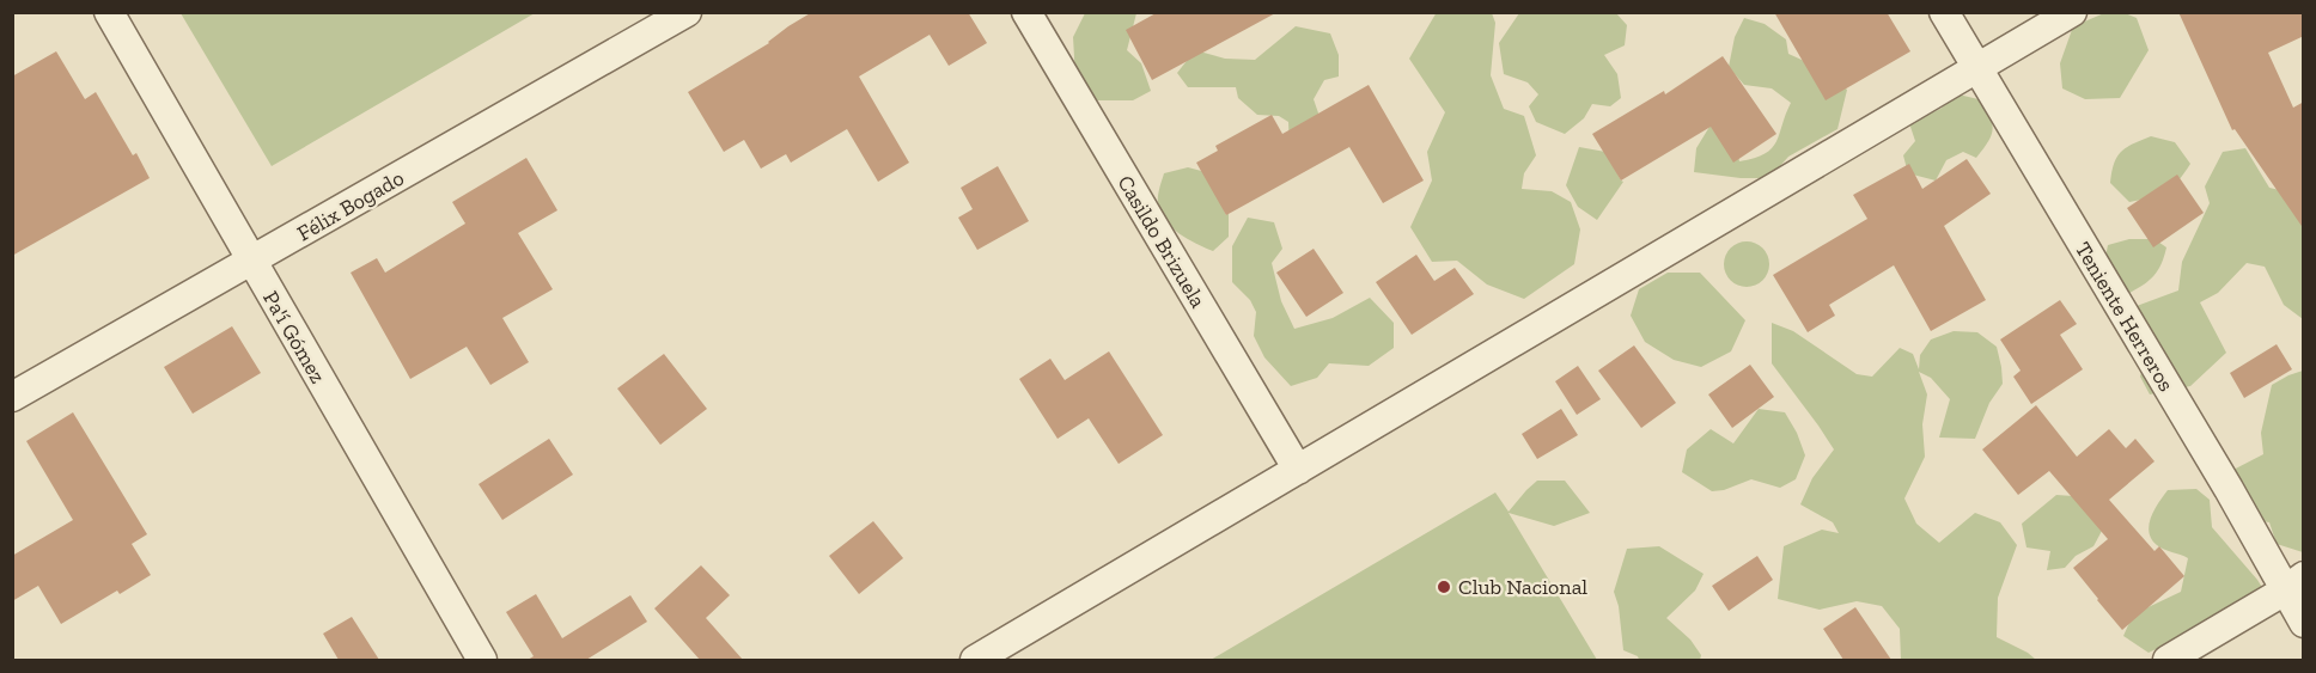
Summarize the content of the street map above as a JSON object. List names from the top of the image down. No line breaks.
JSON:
{"streets":{"street":["Félix Bogado","Casildo Brizuela","Teniente Herreros","Pa'í Gómez"]},"crossings":[["Félix Bogado","Pa'í Gómez"]],"places":["Club Nacional"]}
